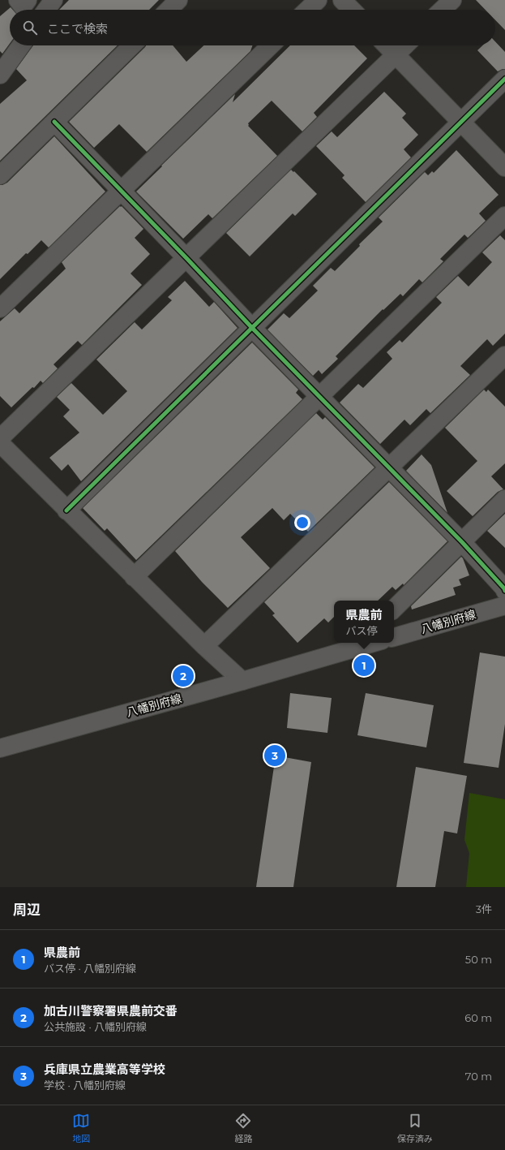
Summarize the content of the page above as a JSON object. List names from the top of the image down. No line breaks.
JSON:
{"streets":{"street":["八幡別府線"]},"page":{"search":"ここで検索","popup":["県農前","バス停"],"pins":["1","2","3"],"heading":["周辺","3件"],"list":[{"mark":"1","name":"県農前","note":"バス停 · 八幡別府線","value":"50 m"},{"mark":"2","name":"加古川警察署県農前交番","note":"公共施設 · 八幡別府線","value":"60 m"},{"mark":"3","name":"兵庫県立農業高等学校","note":"学校 · 八幡別府線","value":"70 m"}],"nav":["地図","経路","保存済み"]}}
